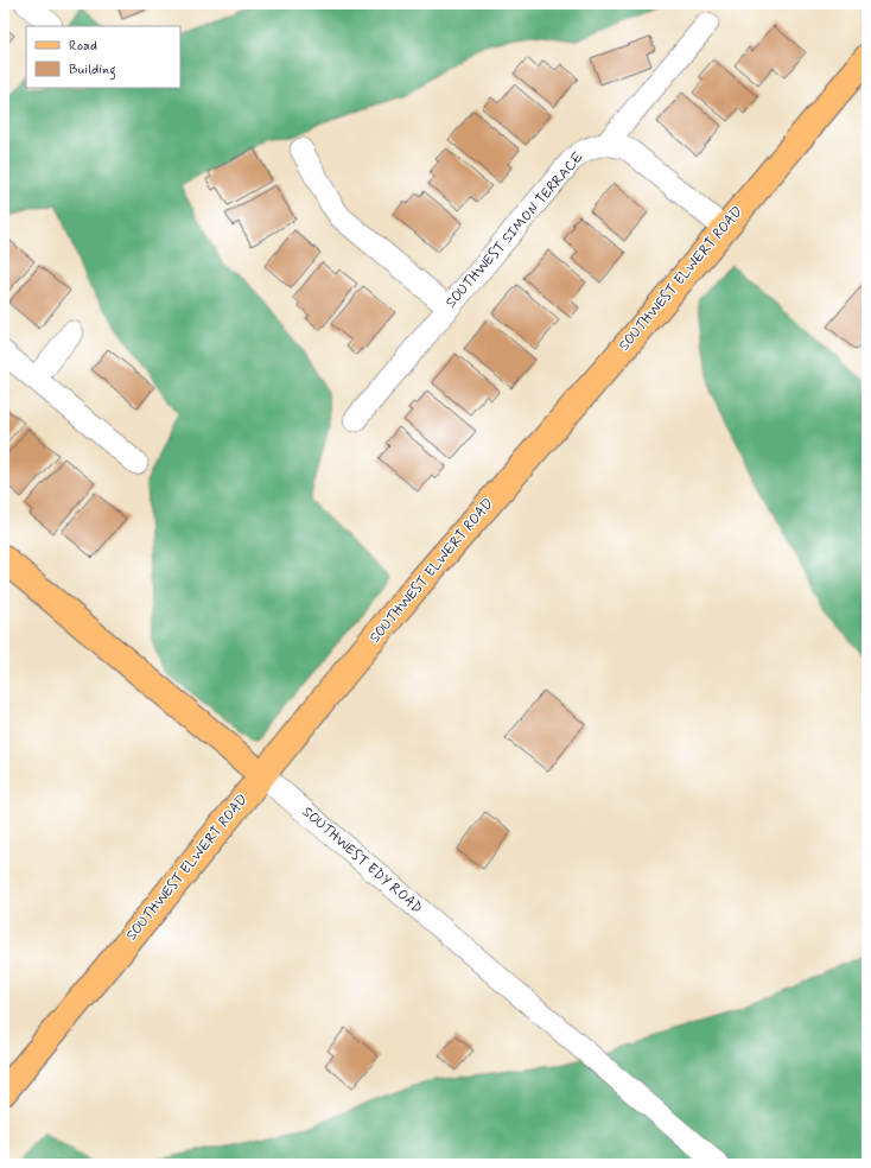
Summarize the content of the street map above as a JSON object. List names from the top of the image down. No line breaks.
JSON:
{"streets":{"main road":["SOUTHWEST ELWERT ROAD","SOUTHWEST EDY ROAD"],"street":["SOUTHWEST SIMON TERRACE"]},"crossings":[["SOUTHWEST ELWERT ROAD","SOUTHWEST EDY ROAD"]],"legend":["Road","Building"]}
